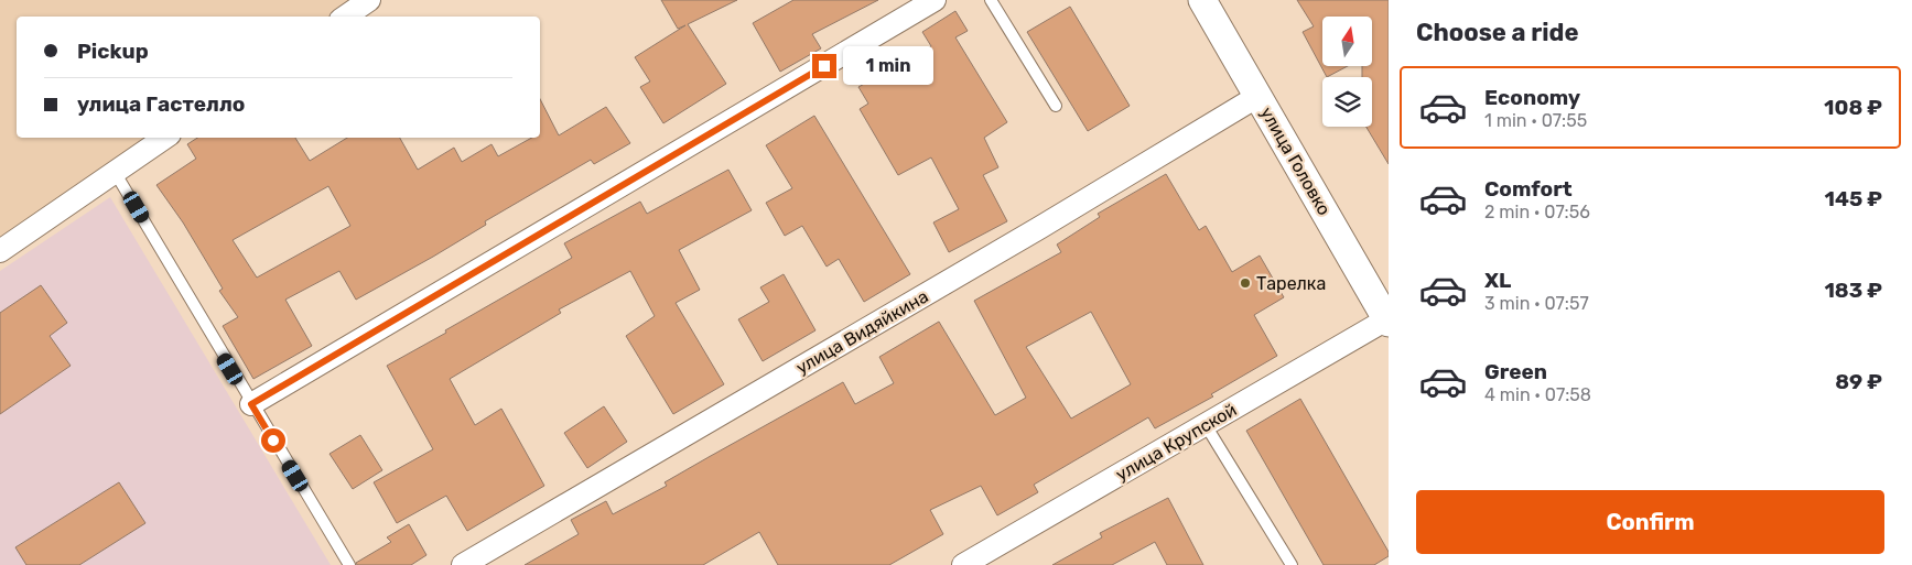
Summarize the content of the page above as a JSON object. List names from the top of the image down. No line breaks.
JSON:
{"streets":{"street":["улица Головко","улица Видяйкина","улица Крупской"]},"crossings":[["улица Головко","улица Видяйкина"],["улица Головко","улица Крупской"]],"places":["Тарелка"],"north":"top","page":{"heading":"Choose a ride","banner":["Pickup","улица Гастелло"],"bubble":"1 min","list":[{"name":"Economy","note":"1 min · 07:55","value":"108 ₽"},{"name":"Comfort","note":"2 min · 07:56","value":"145 ₽"},{"name":"XL","note":"3 min · 07:57","value":"183 ₽"},{"name":"Green","note":"4 min · 07:58","value":"89 ₽"}],"buttons":"Confirm"}}
